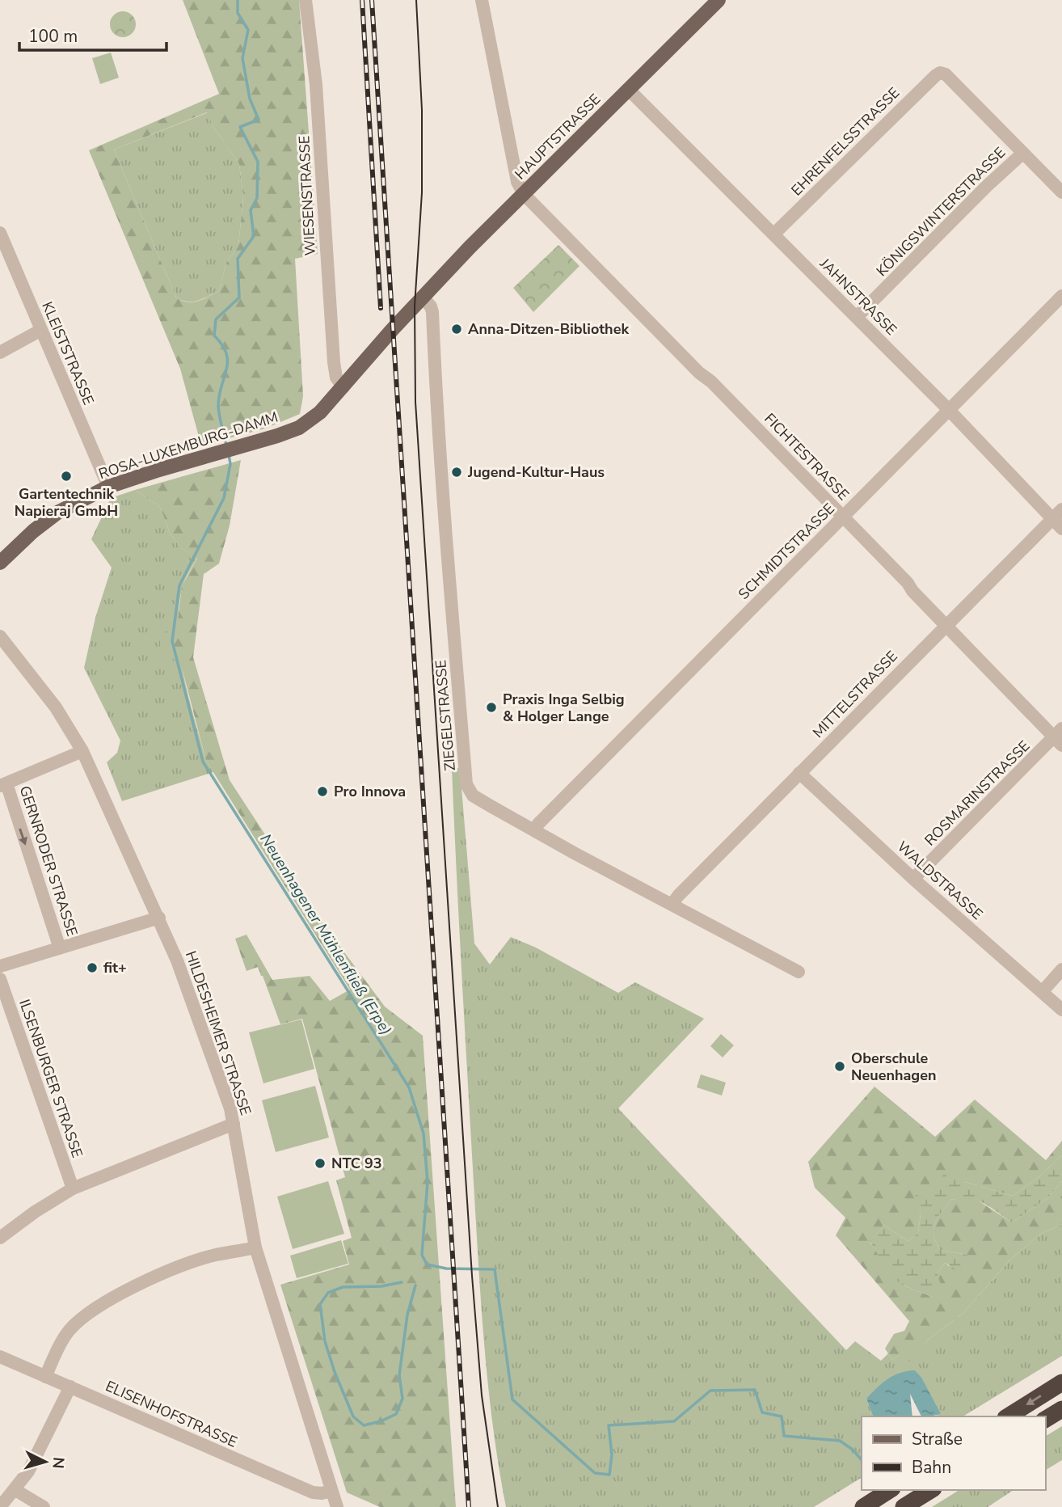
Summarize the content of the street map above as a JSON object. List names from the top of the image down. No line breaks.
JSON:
{"streets":{"main road":["HAUPTSTRASSE","ROSA-LUXEMBURG-DAMM"],"street":["EHRENFELSSTRASSE","WIESENSTRASSE","KÖNIGSWINTERSTRASSE","JAHNSTRASSE","KLEISTSTRASSE","FICHTESTRASSE","SCHMIDTSTRASSE","MITTELSTRASSE","ZIEGELSTRASSE","ROSMARINSTRASSE","GERNRODER STRASSE","WALDSTRASSE","HILDESHEIMER STRASSE","ILSENBURGER STRASSE","ELISENHOFSTRASSE"]},"crossings":[["HAUPTSTRASSE","JAHNSTRASSE"],["HAUPTSTRASSE","ROSA-LUXEMBURG-DAMM"],["HAUPTSTRASSE","FICHTESTRASSE"],["HAUPTSTRASSE","ZIEGELSTRASSE"],["EHRENFELSSTRASSE","KÖNIGSWINTERSTRASSE"],["EHRENFELSSTRASSE","JAHNSTRASSE"],["WIESENSTRASSE","ROSA-LUXEMBURG-DAMM"],["KÖNIGSWINTERSTRASSE","JAHNSTRASSE"],["JAHNSTRASSE","SCHMIDTSTRASSE"],["JAHNSTRASSE","MITTELSTRASSE"],["KLEISTSTRASSE","ROSA-LUXEMBURG-DAMM"],["ROSA-LUXEMBURG-DAMM","ZIEGELSTRASSE"],["FICHTESTRASSE","SCHMIDTSTRASSE"],["FICHTESTRASSE","MITTELSTRASSE"],["FICHTESTRASSE","ROSMARINSTRASSE"],["SCHMIDTSTRASSE","ZIEGELSTRASSE"],["MITTELSTRASSE","ZIEGELSTRASSE"],["MITTELSTRASSE","WALDSTRASSE"],["ROSMARINSTRASSE","WALDSTRASSE"],["GERNRODER STRASSE","HILDESHEIMER STRASSE"],["HILDESHEIMER STRASSE","ELISENHOFSTRASSE"]],"one_way":["GERNRODER STRASSE"],"water":["Neuenhagener Mühlenfließ (Erpe)"],"places":["Anna-Ditzen-Bibliothek","Jugend-Kultur-Haus","Gartentechnik Napieraj GmbH","Praxis Inga Selbig & Holger Lange","Pro Innova","fit+","Oberschule Neuenhagen","NTC 93"],"legend":["Straße","Bahn"],"scale_bar":"100 m","north":"right"}
